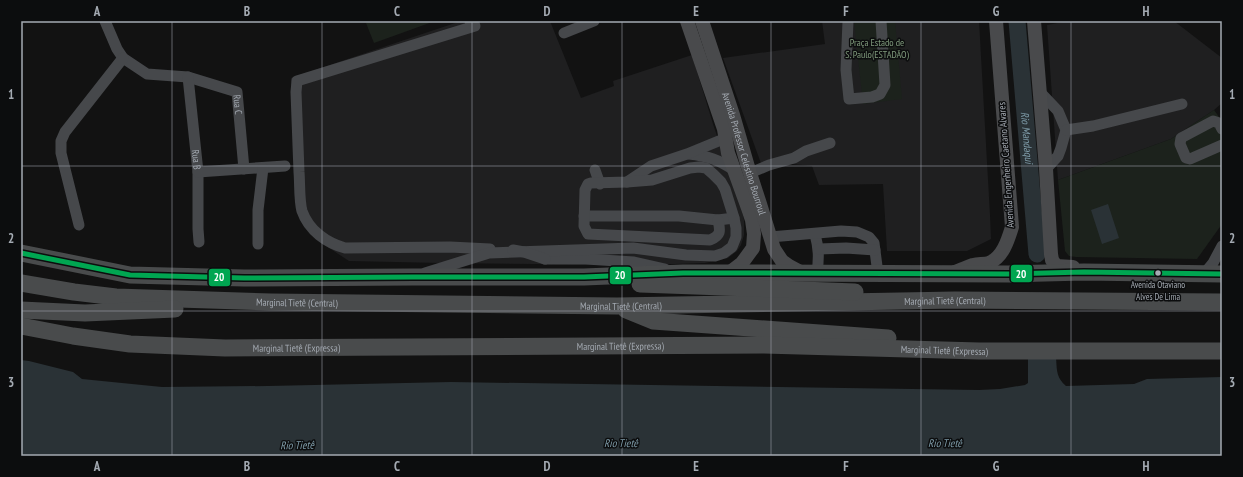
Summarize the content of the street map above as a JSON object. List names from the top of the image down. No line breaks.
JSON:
{"streets":{"highway":["Marginal Tietê (Central)","Marginal Tietê (Expressa)"],"main road":["Avenida Professor Celestino Bourroul","Avenida Engenheiro Caetano Alvares"],"street":["Rua C","Rua B"]},"crossings":[["Rua C","Rua B"]],"water":["Rio Mandaqui","Rio Tietê"],"parks":["Praça Estado de S. Paulo(ESTADÃO)"],"places":["Avenida Otaviano Alves De Lima"],"lines":["transit line 20"],"grid":{"columns":["A","B","C","D","E","F","G","H"],"rows":["1","2","3"]}}
